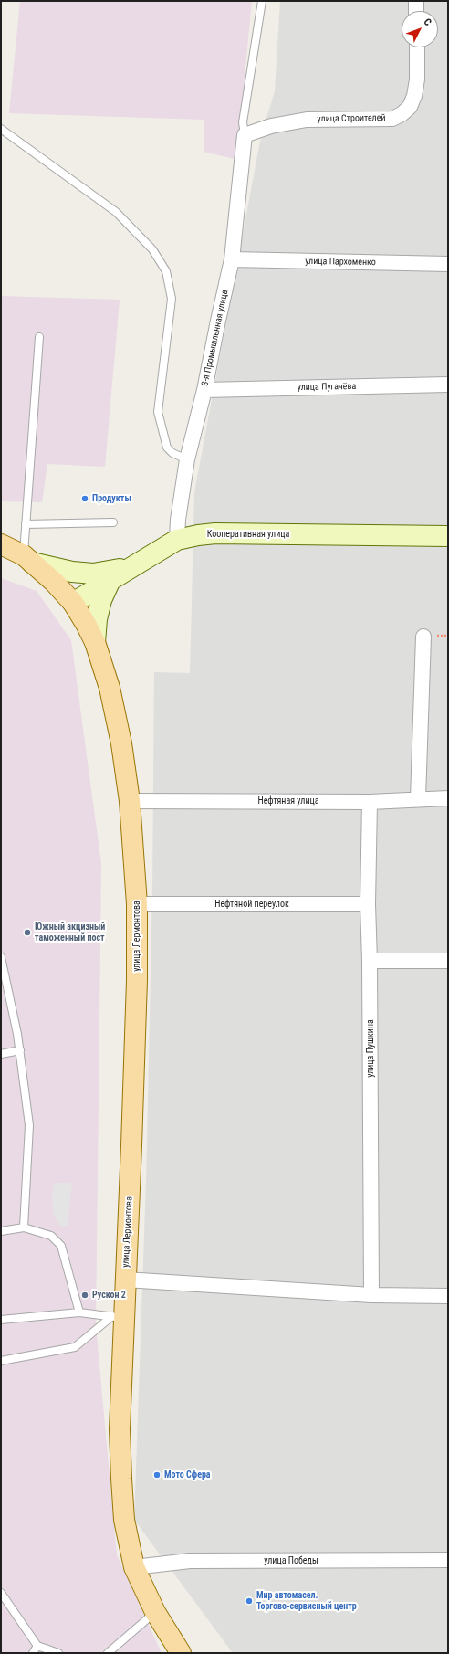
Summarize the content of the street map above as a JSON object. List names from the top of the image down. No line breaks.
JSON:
{"streets":{"main road":["улица Лермонтова"],"street":["улица Строителей","улица Пархоменко","3-я Промышленная улица","улица Пугачёва","Кооперативная улица","Нефтяная улица","Нефтяной переулок","улица Пушкина","улица Победы"]},"crossings":[["улица Строителей","3-я Промышленная улица"],["улица Пархоменко","3-я Промышленная улица"],["3-я Промышленная улица","улица Пугачёва"],["3-я Промышленная улица","Кооперативная улица"],["Кооперативная улица","улица Лермонтова"],["Нефтяная улица","улица Лермонтова"],["Нефтяная улица","улица Пушкина"],["Нефтяной переулок","улица Лермонтова"],["Нефтяной переулок","улица Пушкина"],["улица Лермонтова","улица Пушкина"],["улица Лермонтова","улица Победы"]],"places":["Продукты","Южный акцизный таможенный пост","Рускон 2","Мото Сфера","Мир автомасел. Торгово-сервисный центр"],"north":"top right"}
